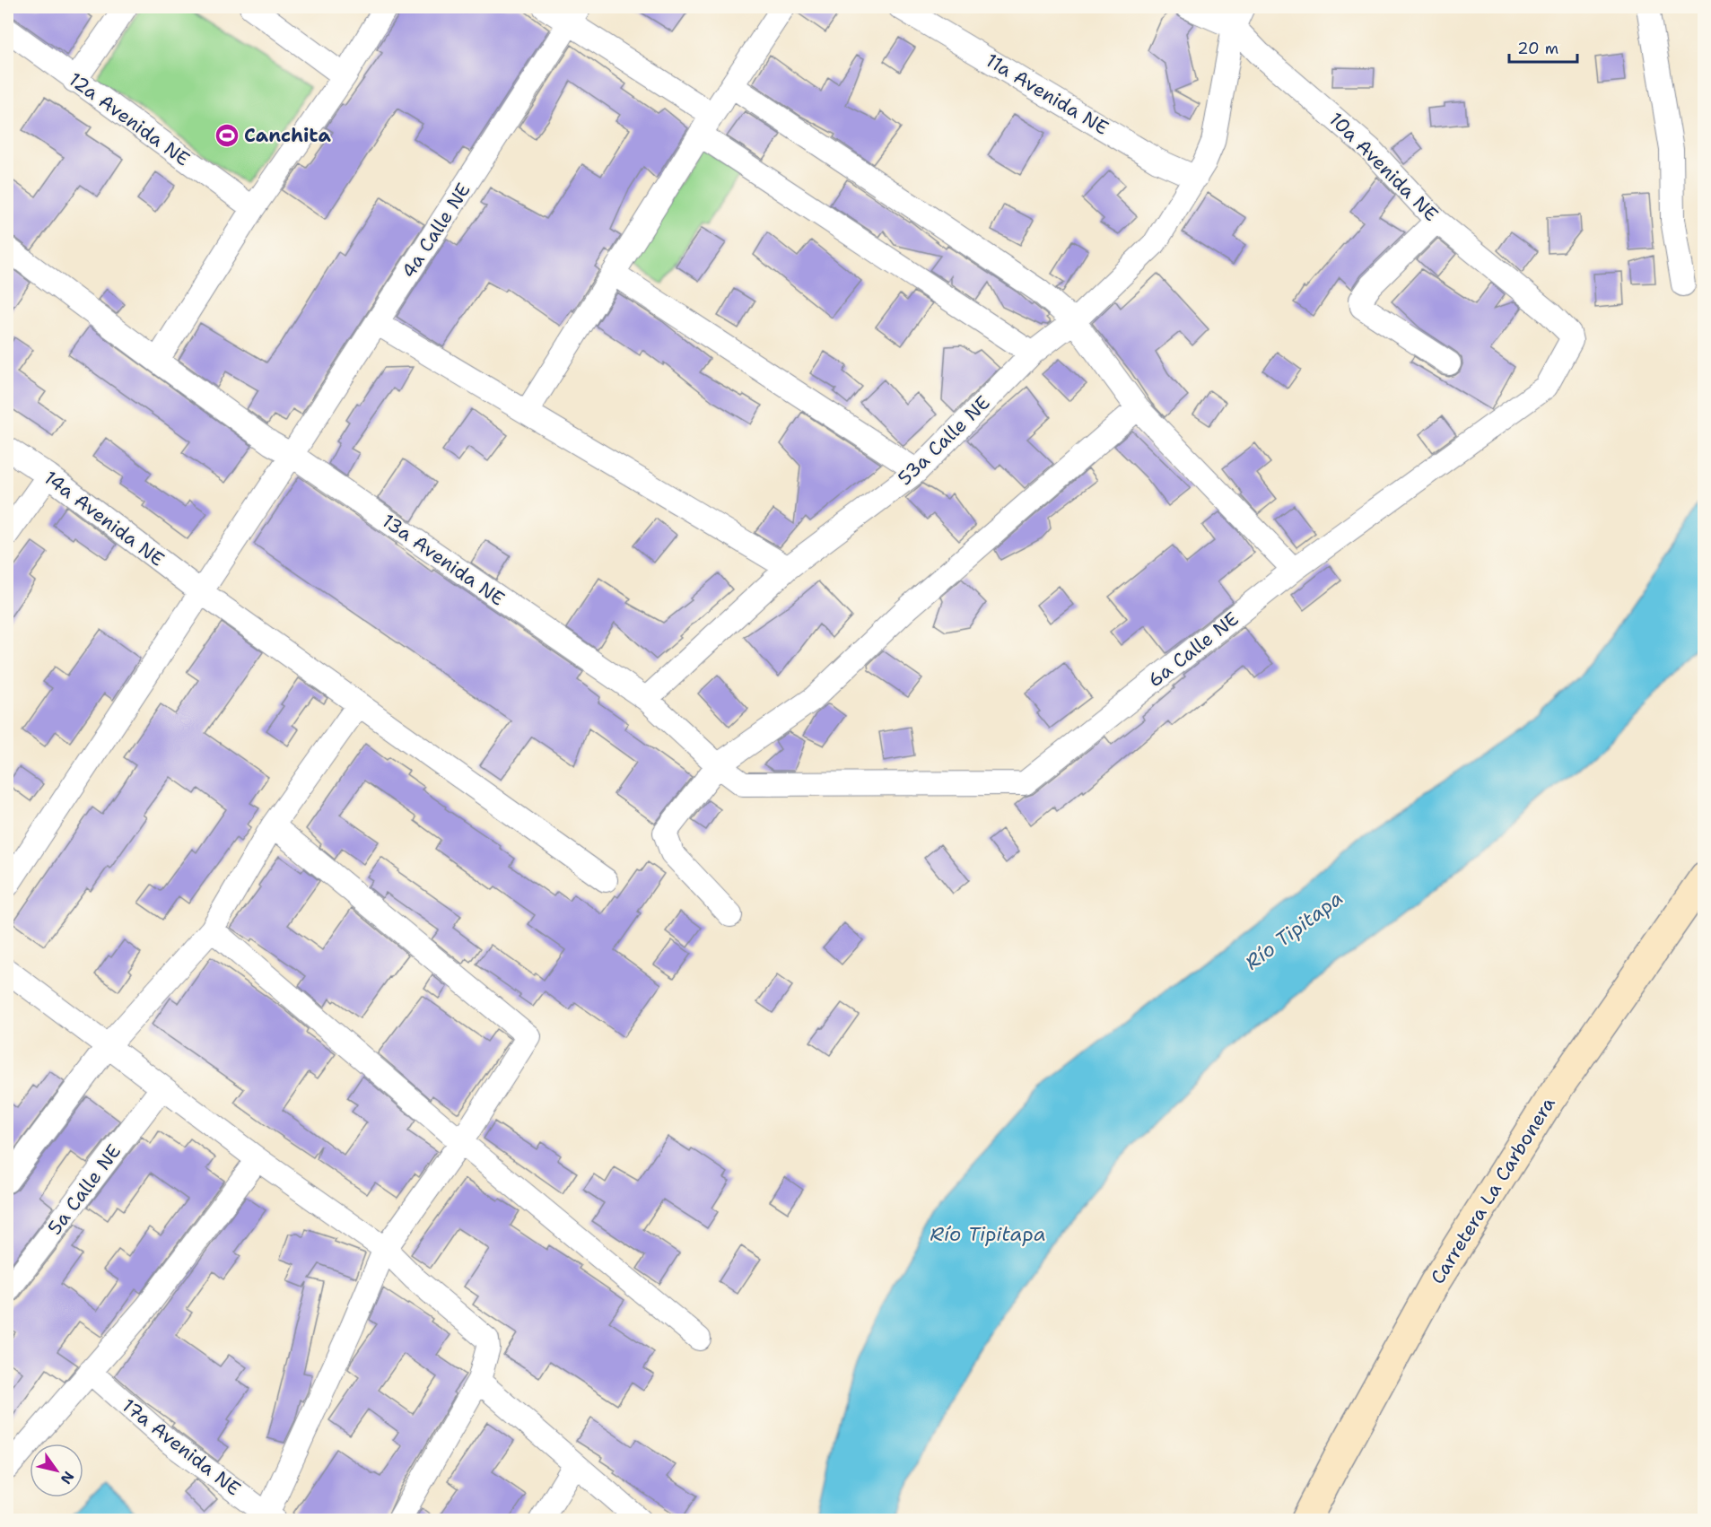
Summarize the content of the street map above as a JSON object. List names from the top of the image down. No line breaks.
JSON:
{"streets":{"street":["11a Avenida NE","12a Avenida NE","10a Avenida NE","4a Calle NE","53a Calle NE","14a Avenida NE","13a Avenida NE","6a Calle NE","5a Calle NE","Carretera La Carbonera","17a Avenida NE"]},"crossings":[["11a Avenida NE","53a Calle NE"],["10a Avenida NE","53a Calle NE"],["10a Avenida NE","6a Calle NE"],["4a Calle NE","14a Avenida NE"],["4a Calle NE","13a Avenida NE"],["53a Calle NE","13a Avenida NE"],["13a Avenida NE","6a Calle NE"]],"water":["Río Tipitapa"],"places":{"sports":["Canchita"]},"scale_bar":"20 m","north":"bottom right"}
